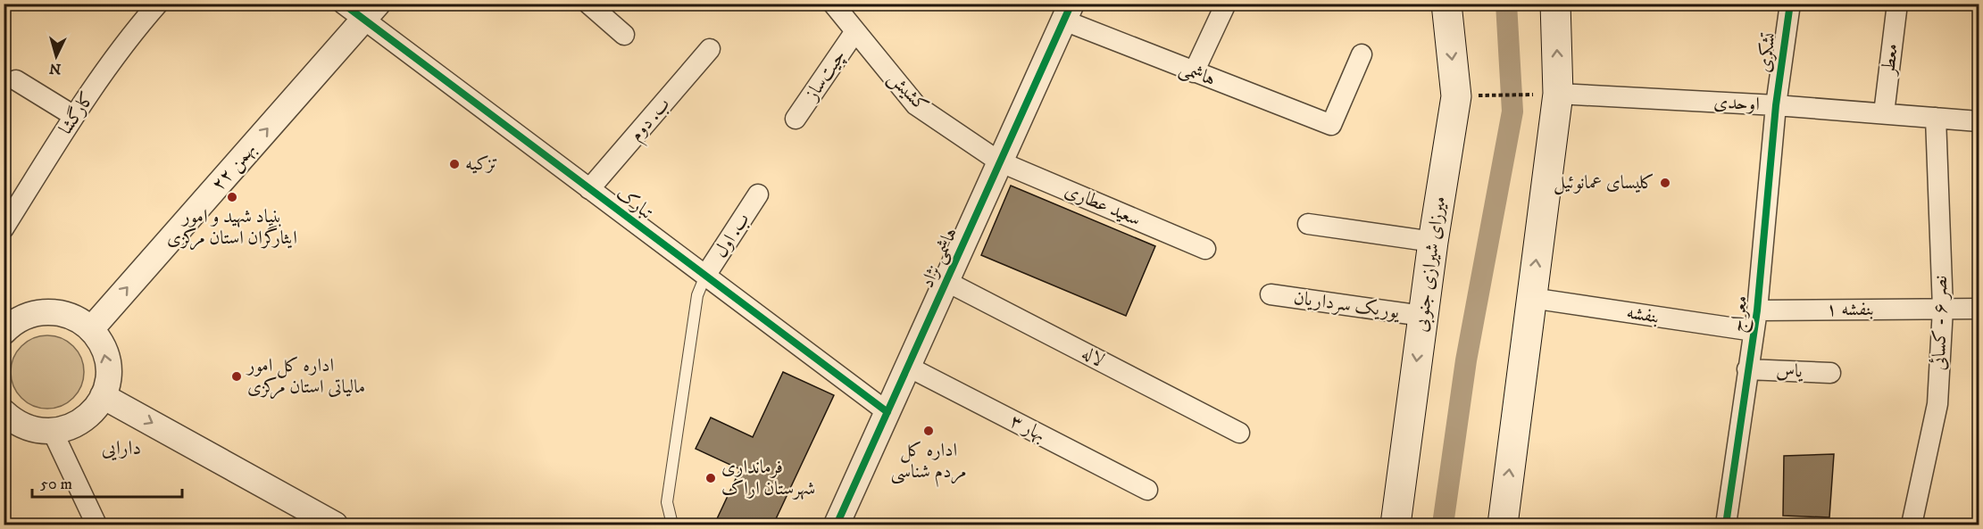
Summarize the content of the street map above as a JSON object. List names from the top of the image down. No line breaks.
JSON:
{"streets":{"main road":["میرزای شیرازی جنوبی"],"street":["تشکری","معطر","هاشمی","چیت‌ساز","کشیش","اوحدی","کارگشا","ب. دوم","۲۲ بهمن","تبارک","سعید عطاری","ب. اول","هاشمی نژاد","یوریک سرداریان","بنفشه ۱","معراج","بنفشه","نصر ۶ - کسائی","لاله","یاس","بهار ۳"]},"crossings":[["تشکری","اوحدی"],["تشکری","معراج"],["معطر","اوحدی"],["هاشمی","هاشمی نژاد"],["چیت‌ساز","کشیش"],["کشیش","سعید عطاری"],["کشیش","هاشمی نژاد"],["اوحدی","معراج"],["اوحدی","نصر ۶ - کسائی"],["ب. دوم","تبارک"],["۲۲ بهمن","تبارک"],["تبارک","ب. اول"],["تبارک","هاشمی نژاد"],["سعید عطاری","هاشمی نژاد"],["هاشمی نژاد","لاله"],["هاشمی نژاد","بهار ۳"],["میرزای شیرازی جنوبی","یوریک سرداریان"],["بنفشه ۱","معراج"],["بنفشه ۱","نصر ۶ - کسائی"],["معراج","بنفشه"],["معراج","یاس"]],"one_way":["۲۲ بهمن"],"districts":["دارایی"],"places":["تزکیه","کلیسای عمانوئیل","بنیاد شهید و امور ایثارگران استان مرکزی","اداره کل امور مالیاتی استان مرکزی","اداره کل مردم شناسی","فرمانداری شهرستان اراک"],"scale_bar":"50 m","north":"bottom"}
